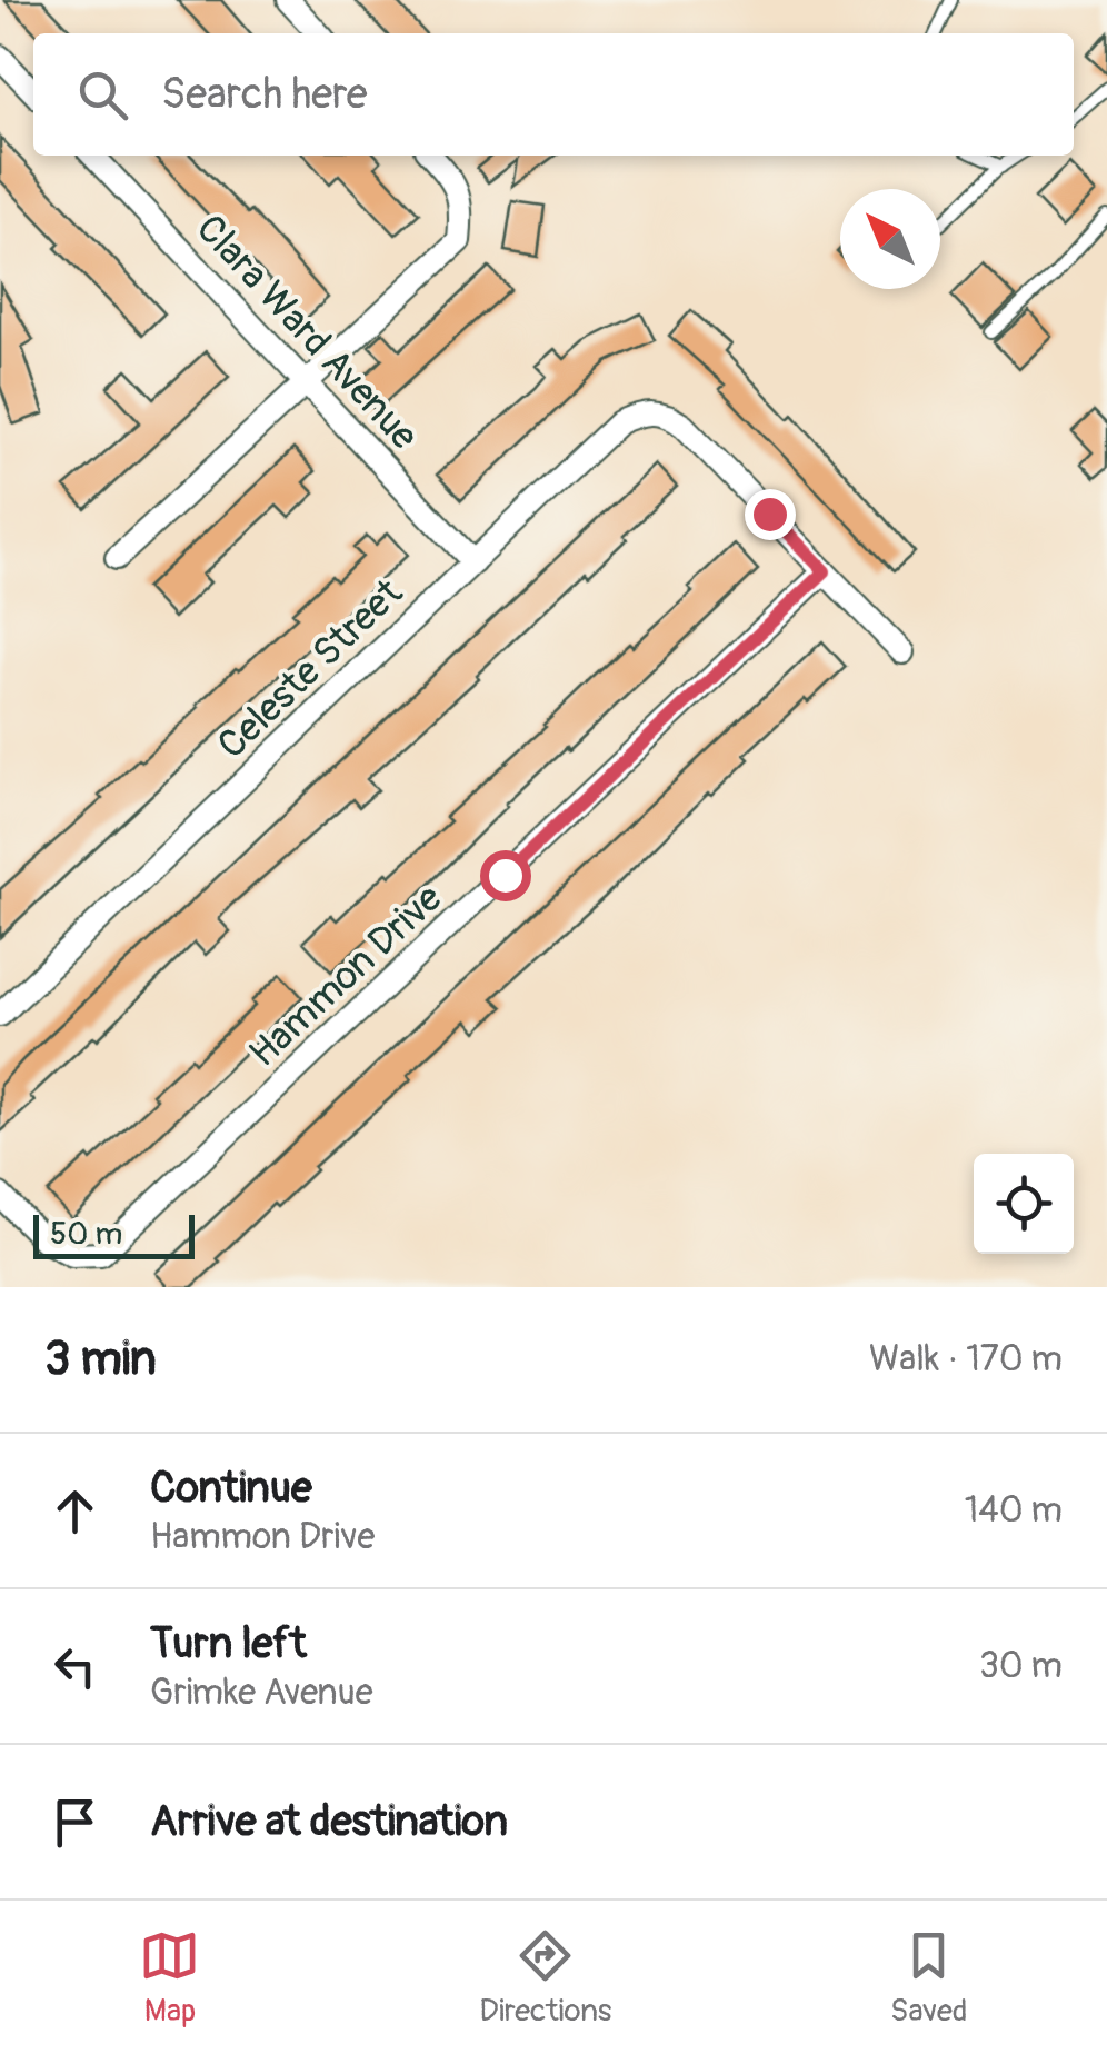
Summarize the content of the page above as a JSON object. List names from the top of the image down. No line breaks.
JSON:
{"streets":{"street":["Clara Ward Avenue","Celeste Street","Hammon Drive"]},"crossings":[["Clara Ward Avenue","Celeste Street"],["Celeste Street","Hammon Drive"]],"scale_bar":"50 m","north":"top left","page":{"search":"Search here","scale":"50 m","heading":["3 min","Walk · 170 m"],"list":[["Continue","Hammon Drive","140 m"],["Turn left","Grimke Avenue","30 m"],"Arrive at destination"],"nav":["Map","Directions","Saved"]}}
